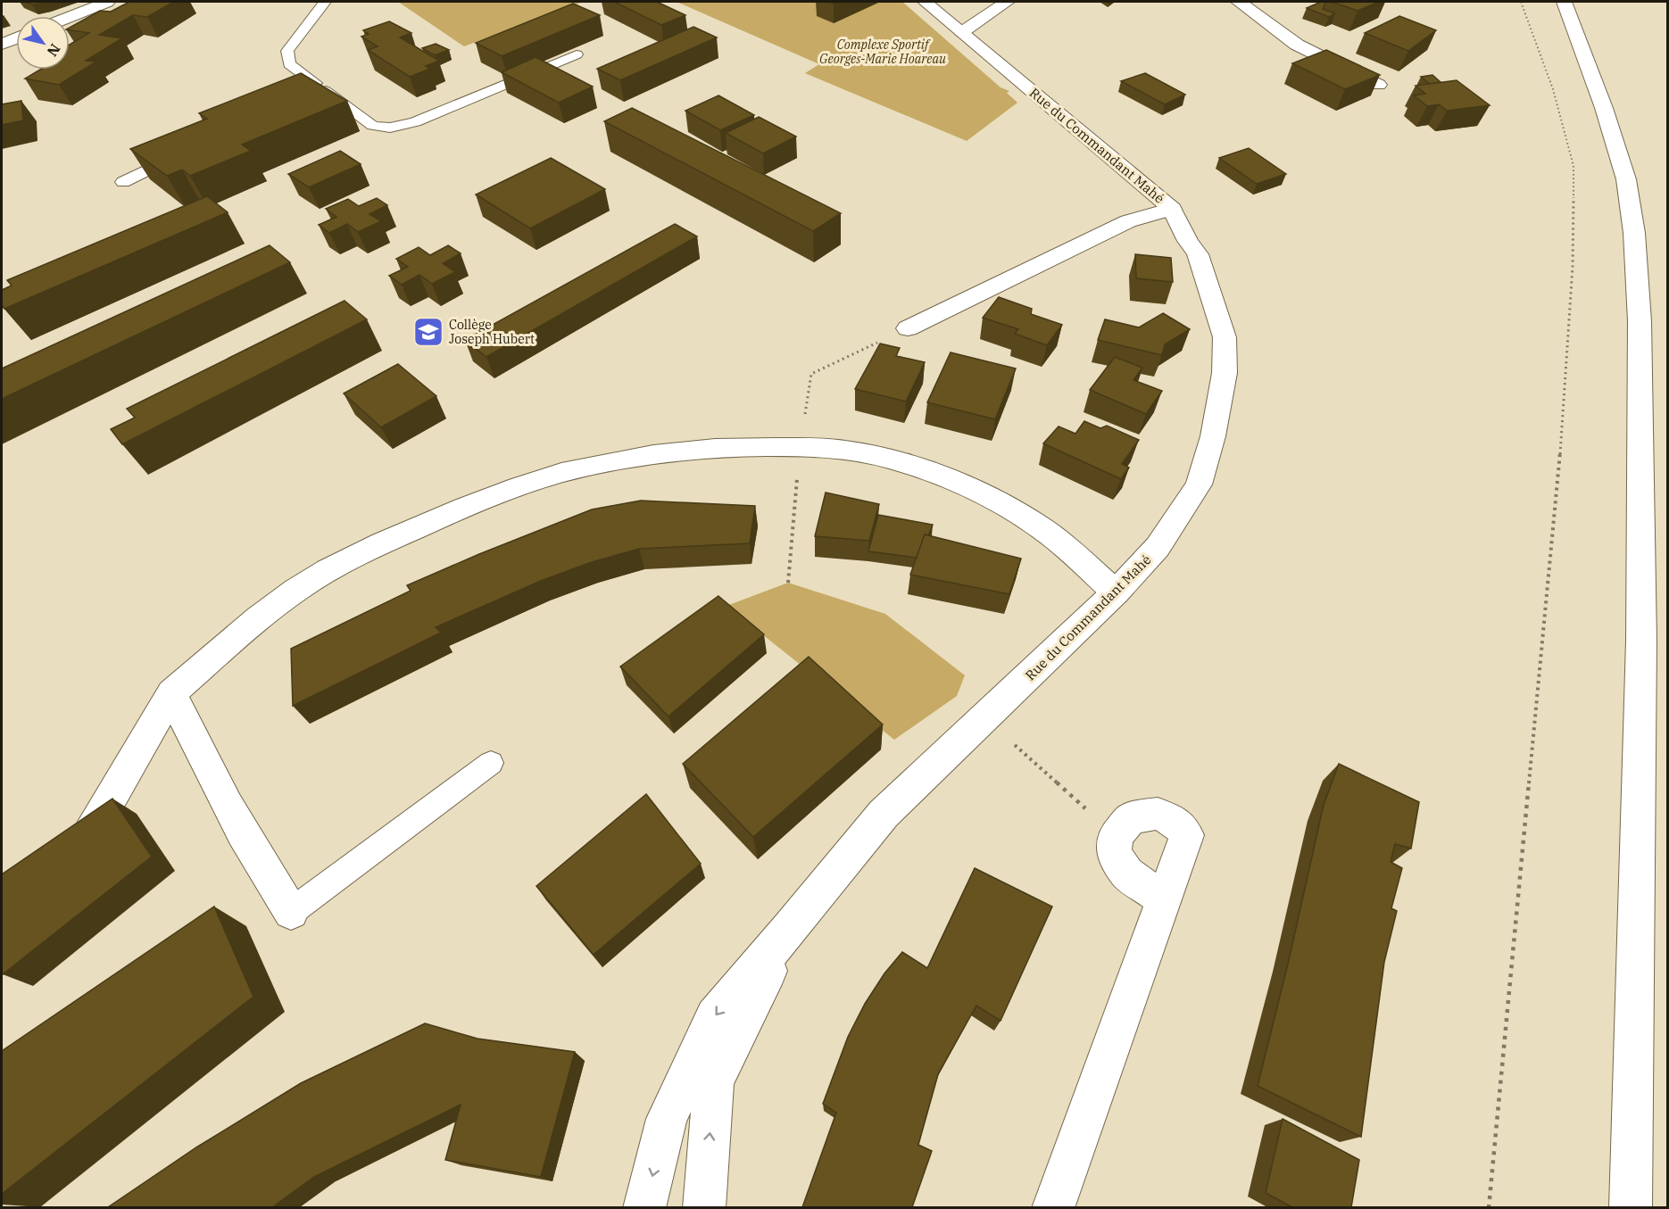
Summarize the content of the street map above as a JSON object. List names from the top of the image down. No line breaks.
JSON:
{"streets":{"street":["Rue du Commandant Mahé"]},"parks":["Complexe Sportif Georges-Marie Hoareau"],"places":{"school or university":["Collège Joseph Hubert"]},"north":"bottom right"}
